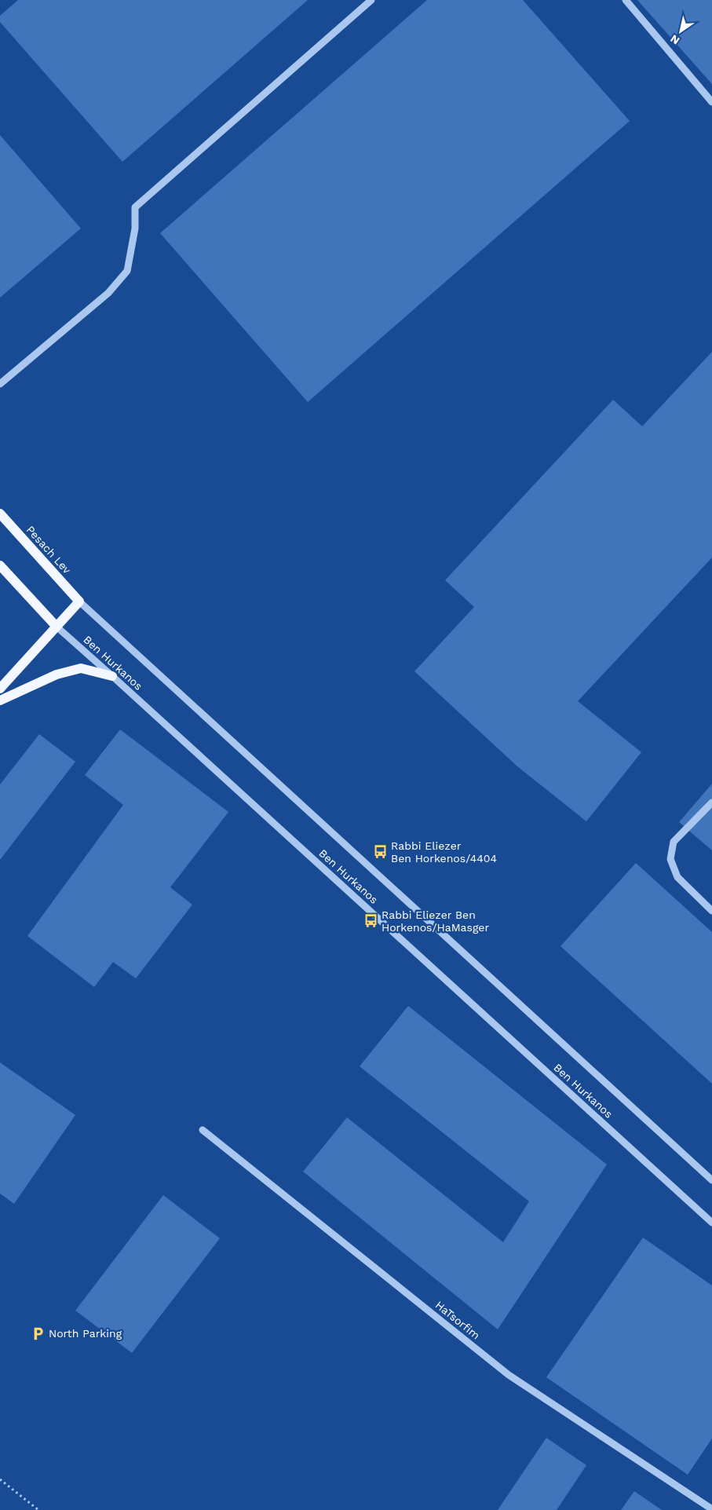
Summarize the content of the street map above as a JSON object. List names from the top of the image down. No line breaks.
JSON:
{"streets":{"main road":["Pesach Lev"],"street":["Ben Hurkanos","HaTsorfim"]},"crossings":[["Pesach Lev","Ben Hurkanos"]],"places":{"bus stop":["Rabbi Eliezer Ben Horkenos/4404","Rabbi Eliezer Ben Horkenos/HaMasger"],"parking":["North Parking"]},"north":"bottom left"}
